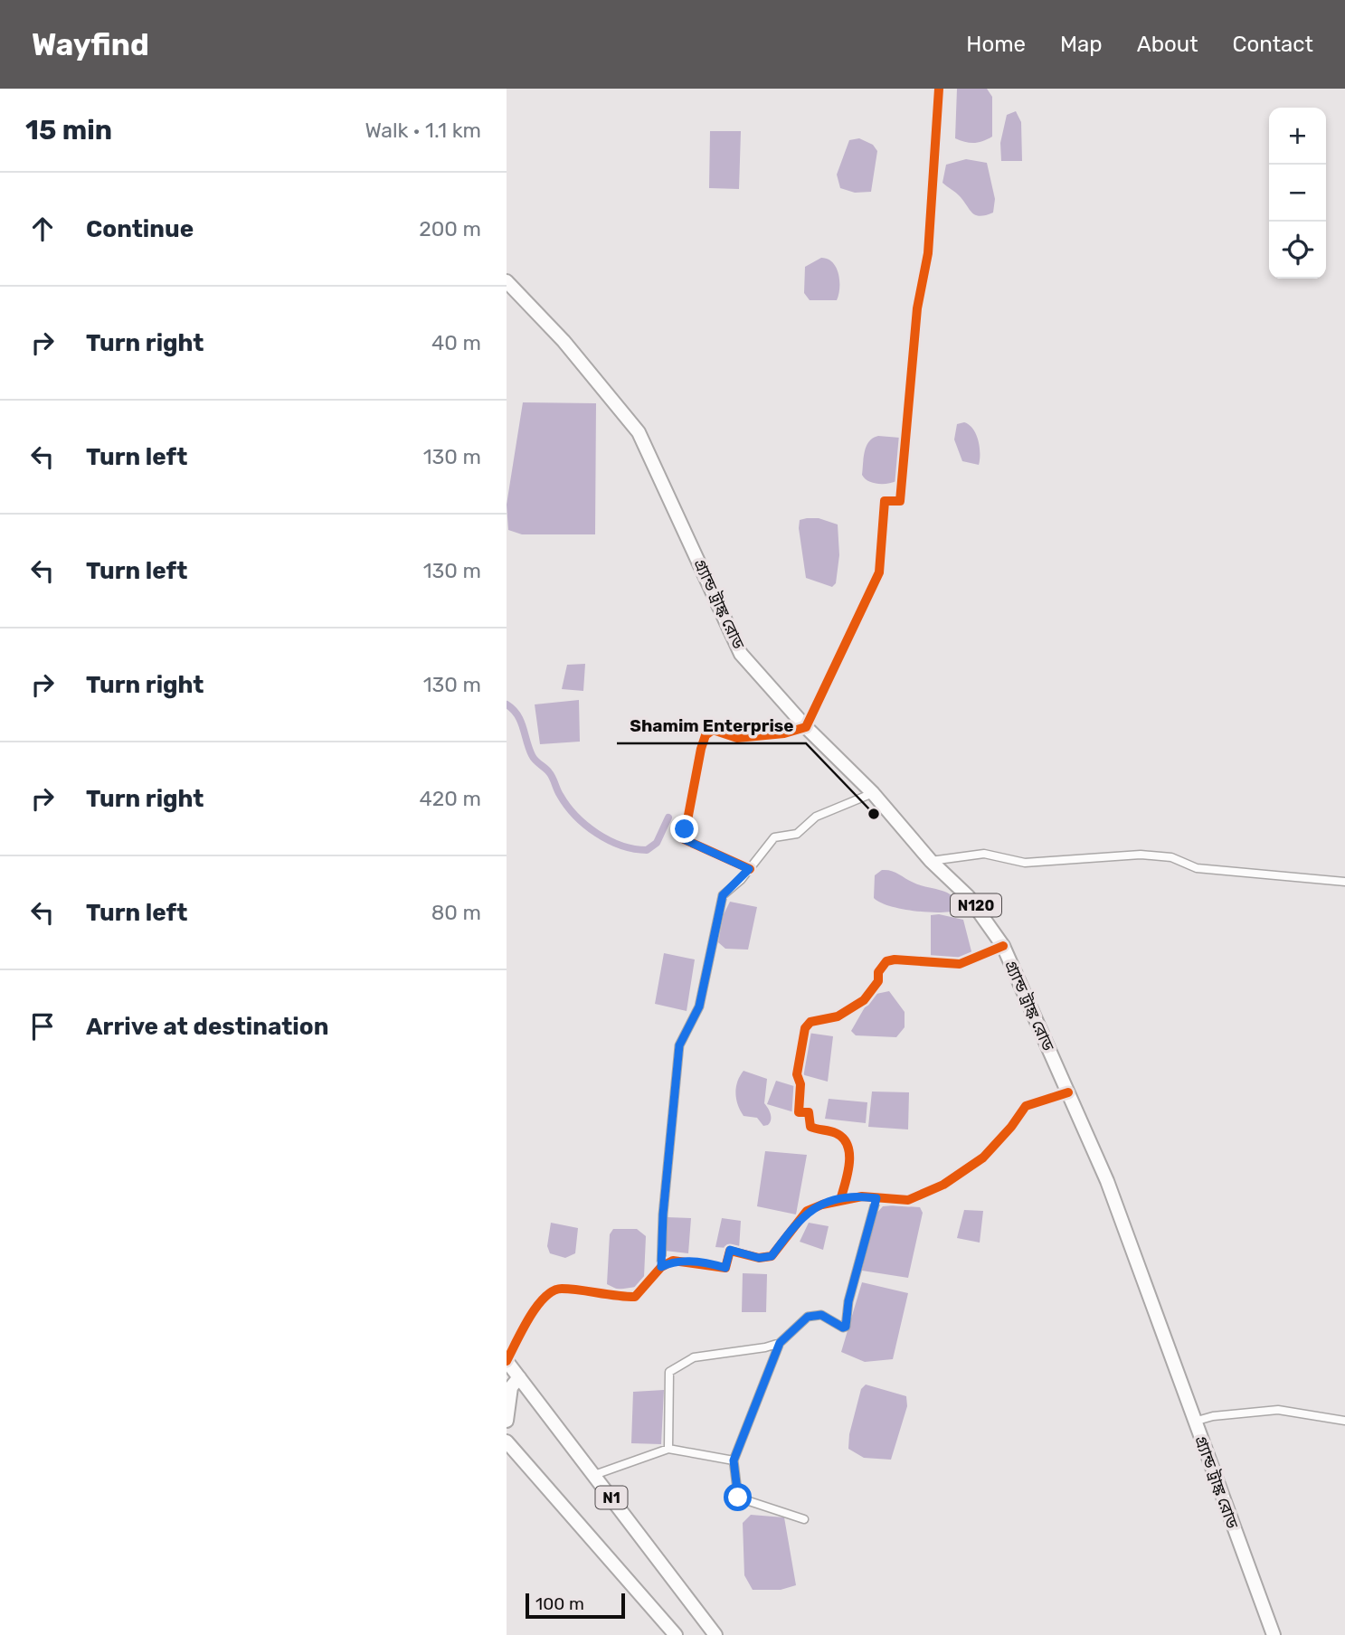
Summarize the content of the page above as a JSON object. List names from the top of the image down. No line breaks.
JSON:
{"streets":{"highway":["গ্র্যান্ড ট্রাঙ্ক রোড","N120","N1"]},"places":["Shamim Enterprise"],"scale_bar":"100 m","page":{"header":"Wayfind","nav":["Home","Map","About","Contact"],"heading":["15 min","Walk · 1.1 km"],"map_buttons":["+","−"],"list":[["Continue","200 m"],["Turn right","40 m"],["Turn left","130 m"],["Turn left","130 m"],["Turn right","130 m"],["Turn right","420 m"],["Turn left","80 m"],"Arrive at destination"],"scale":"100 m"}}
